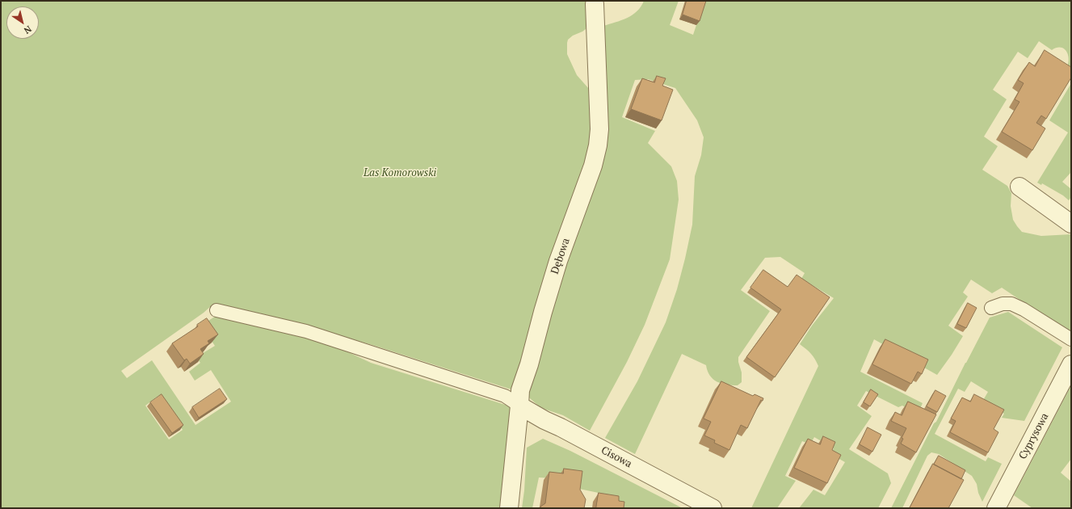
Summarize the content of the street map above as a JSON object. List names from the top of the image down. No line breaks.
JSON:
{"streets":{"street":["Dębowa","Cyprysowa","Cisowa"]},"crossings":[["Dębowa","Cisowa"]],"parks":["Las Komorowski"],"north":"bottom right"}
